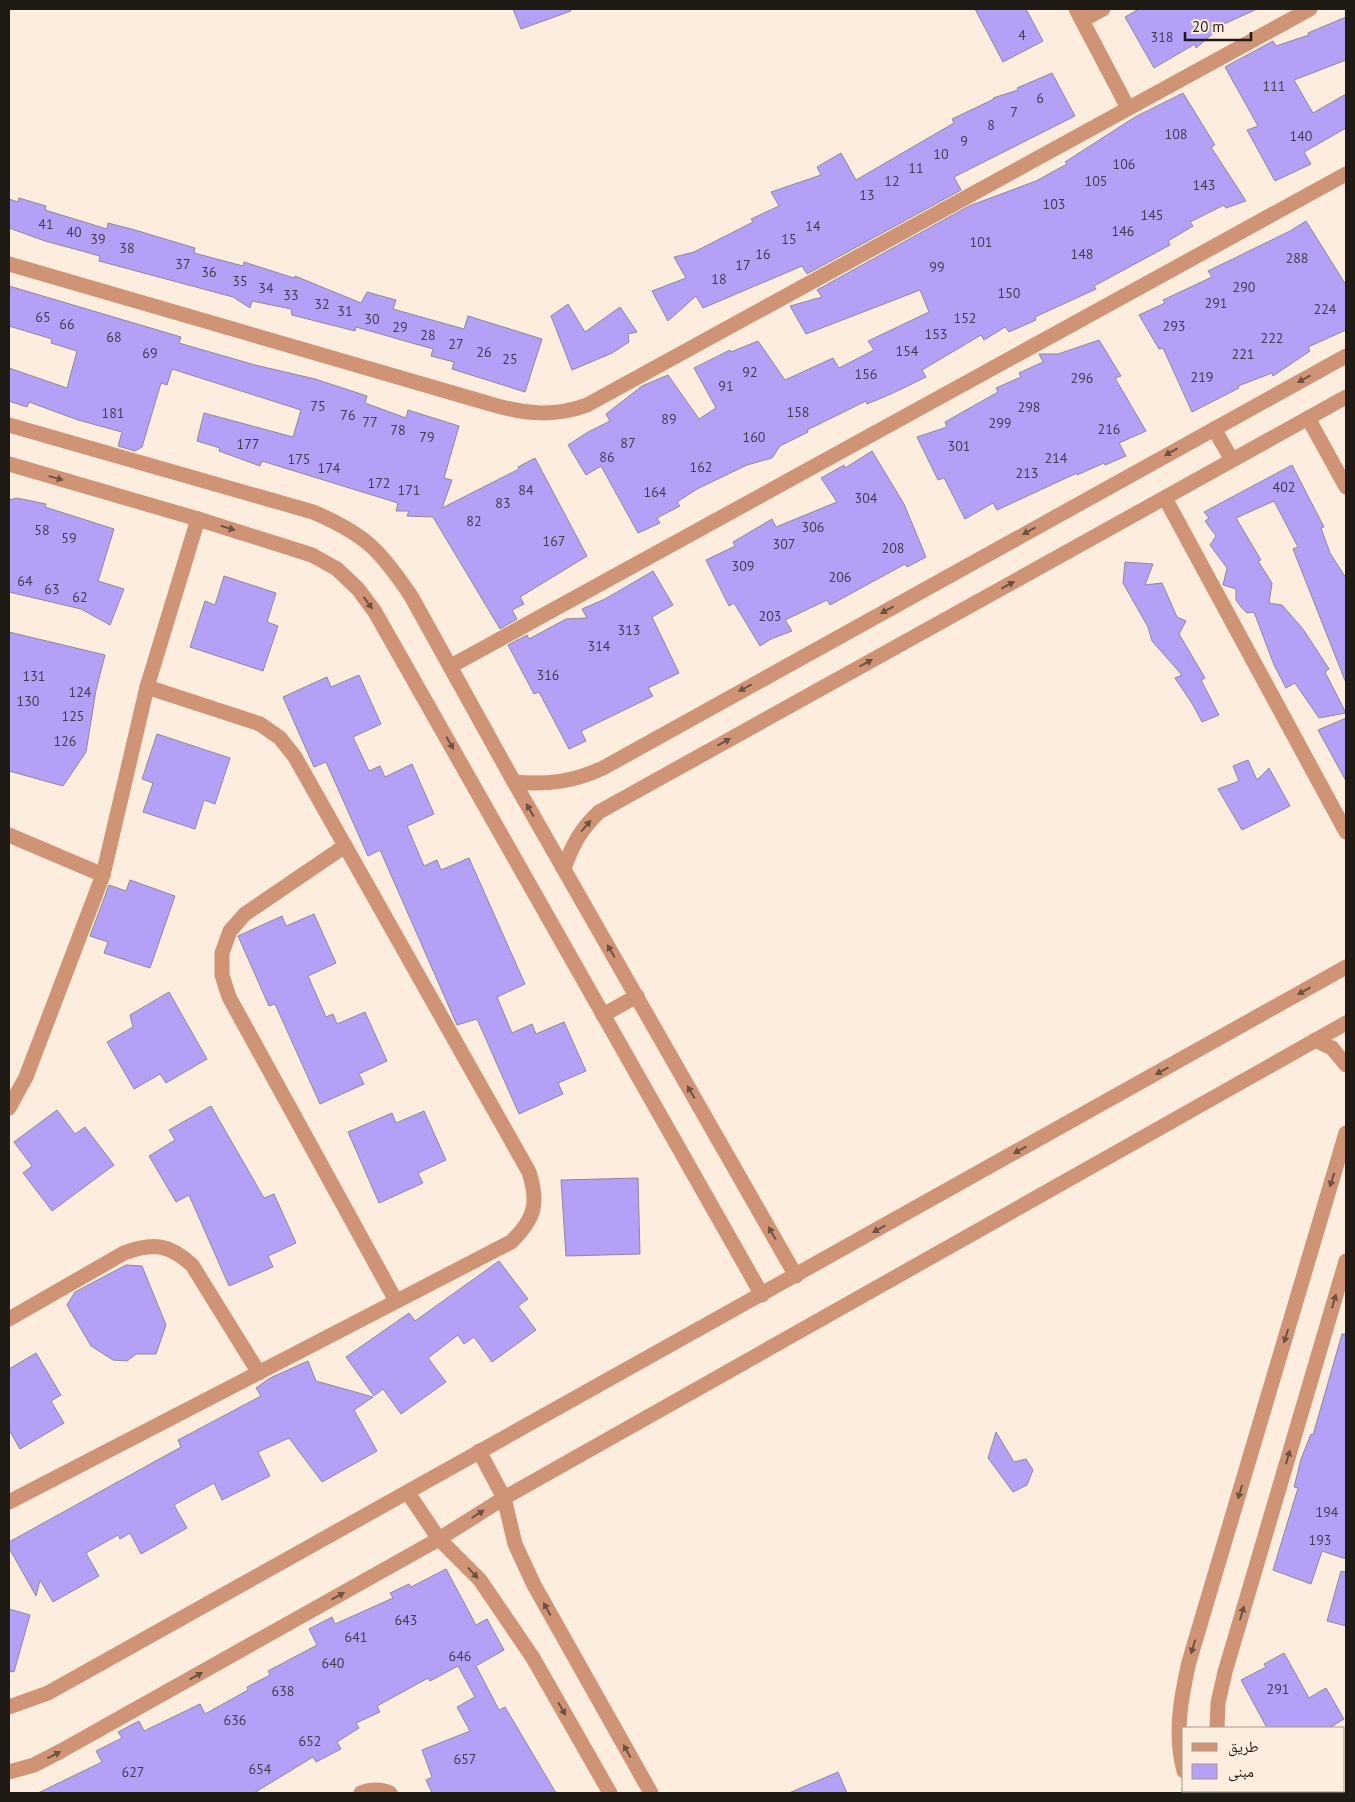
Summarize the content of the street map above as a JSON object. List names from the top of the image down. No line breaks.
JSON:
{"house_numbers":["4","318","111","6","7","8","108","140","9","10","106","11","12","105","143","13","103","145","41","14","146","40","39","15","101","38","16","148","288","37","17","99","36","18","35","290","34","150","33","291","32","224","31","65","152","30","66","293","29","153","28","68","222","27","154","26","69","221","25","92","156","219","296","91","75","298","158","181","76","89","77","299","216","78","79","160","87","177","301","86","214","175","162","174","213","172","402","171","84","164","304","83","82","306","58","59","167","307","208","309","206","64","63","62","203","313","314","316","131","124","130","125","126","194","193","643","641","646","640","291","638","636","652","657","654","627"],"legend":["طريق","مبنى"],"scale_bar":"20 m"}
